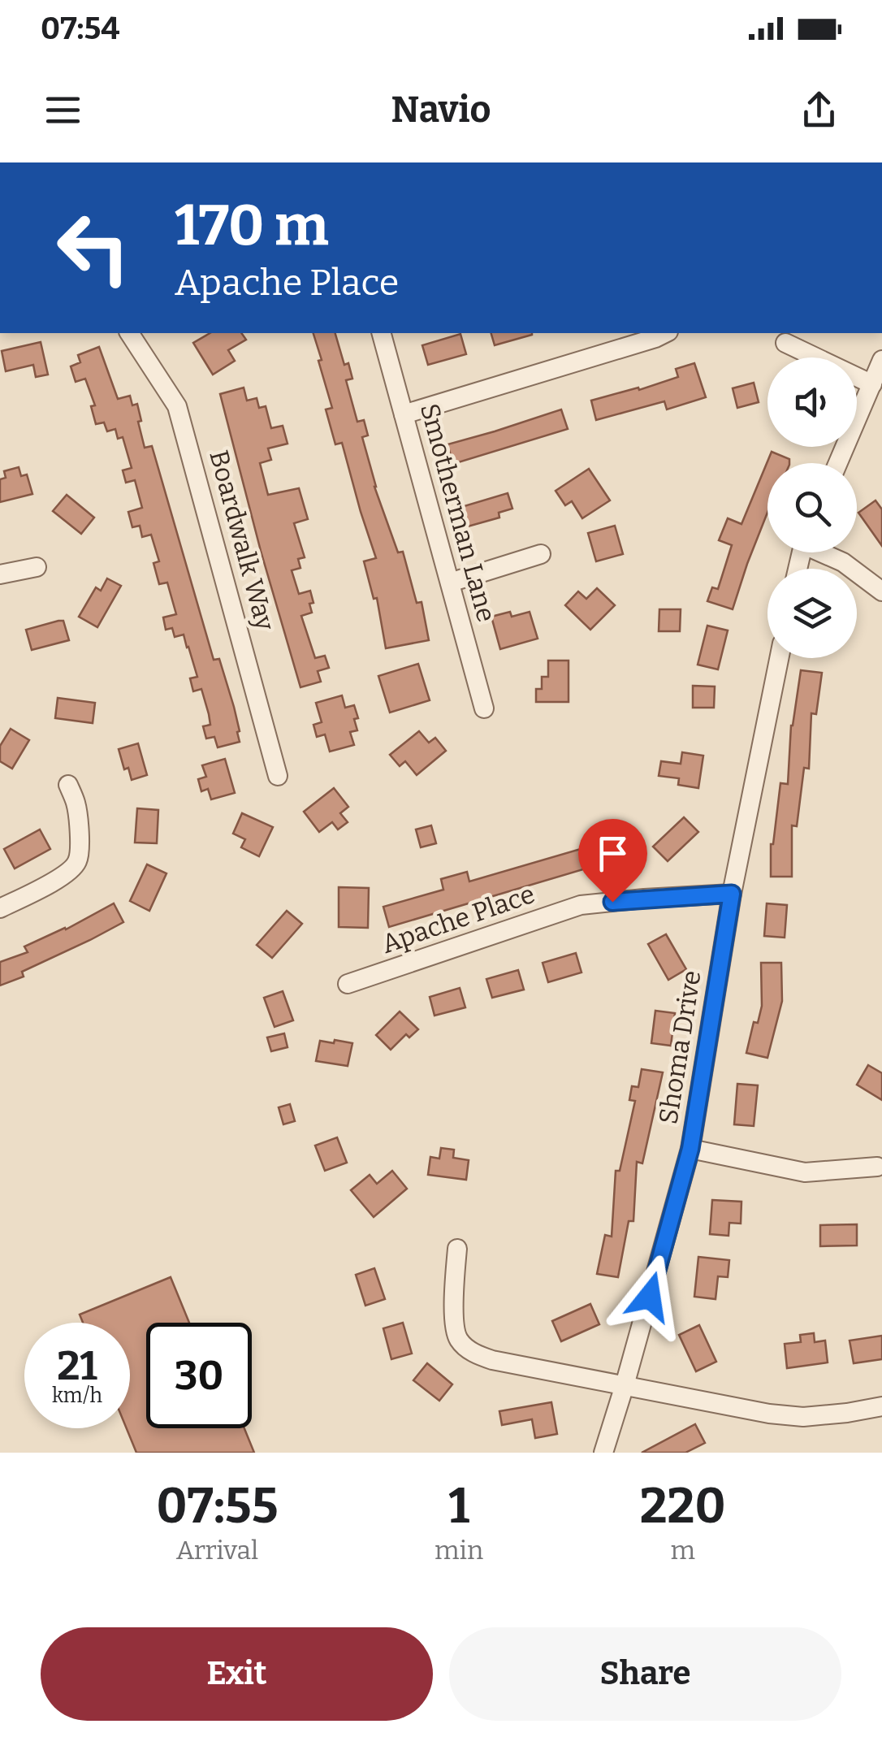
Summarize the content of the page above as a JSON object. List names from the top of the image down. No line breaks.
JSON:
{"streets":{"street":["Smotherman Lane","Boardwalk Way","Apache Place","Shoma Drive"]},"crossings":[["Apache Place","Shoma Drive"]],"page":{"status":"07:54","header":"Navio","turn":["170 m","Apache Place"],"speed":"21 km/h","limit":"30","eta":["07:55","Arrival","1","min","220","m"],"buttons":["Exit","Share"]}}
